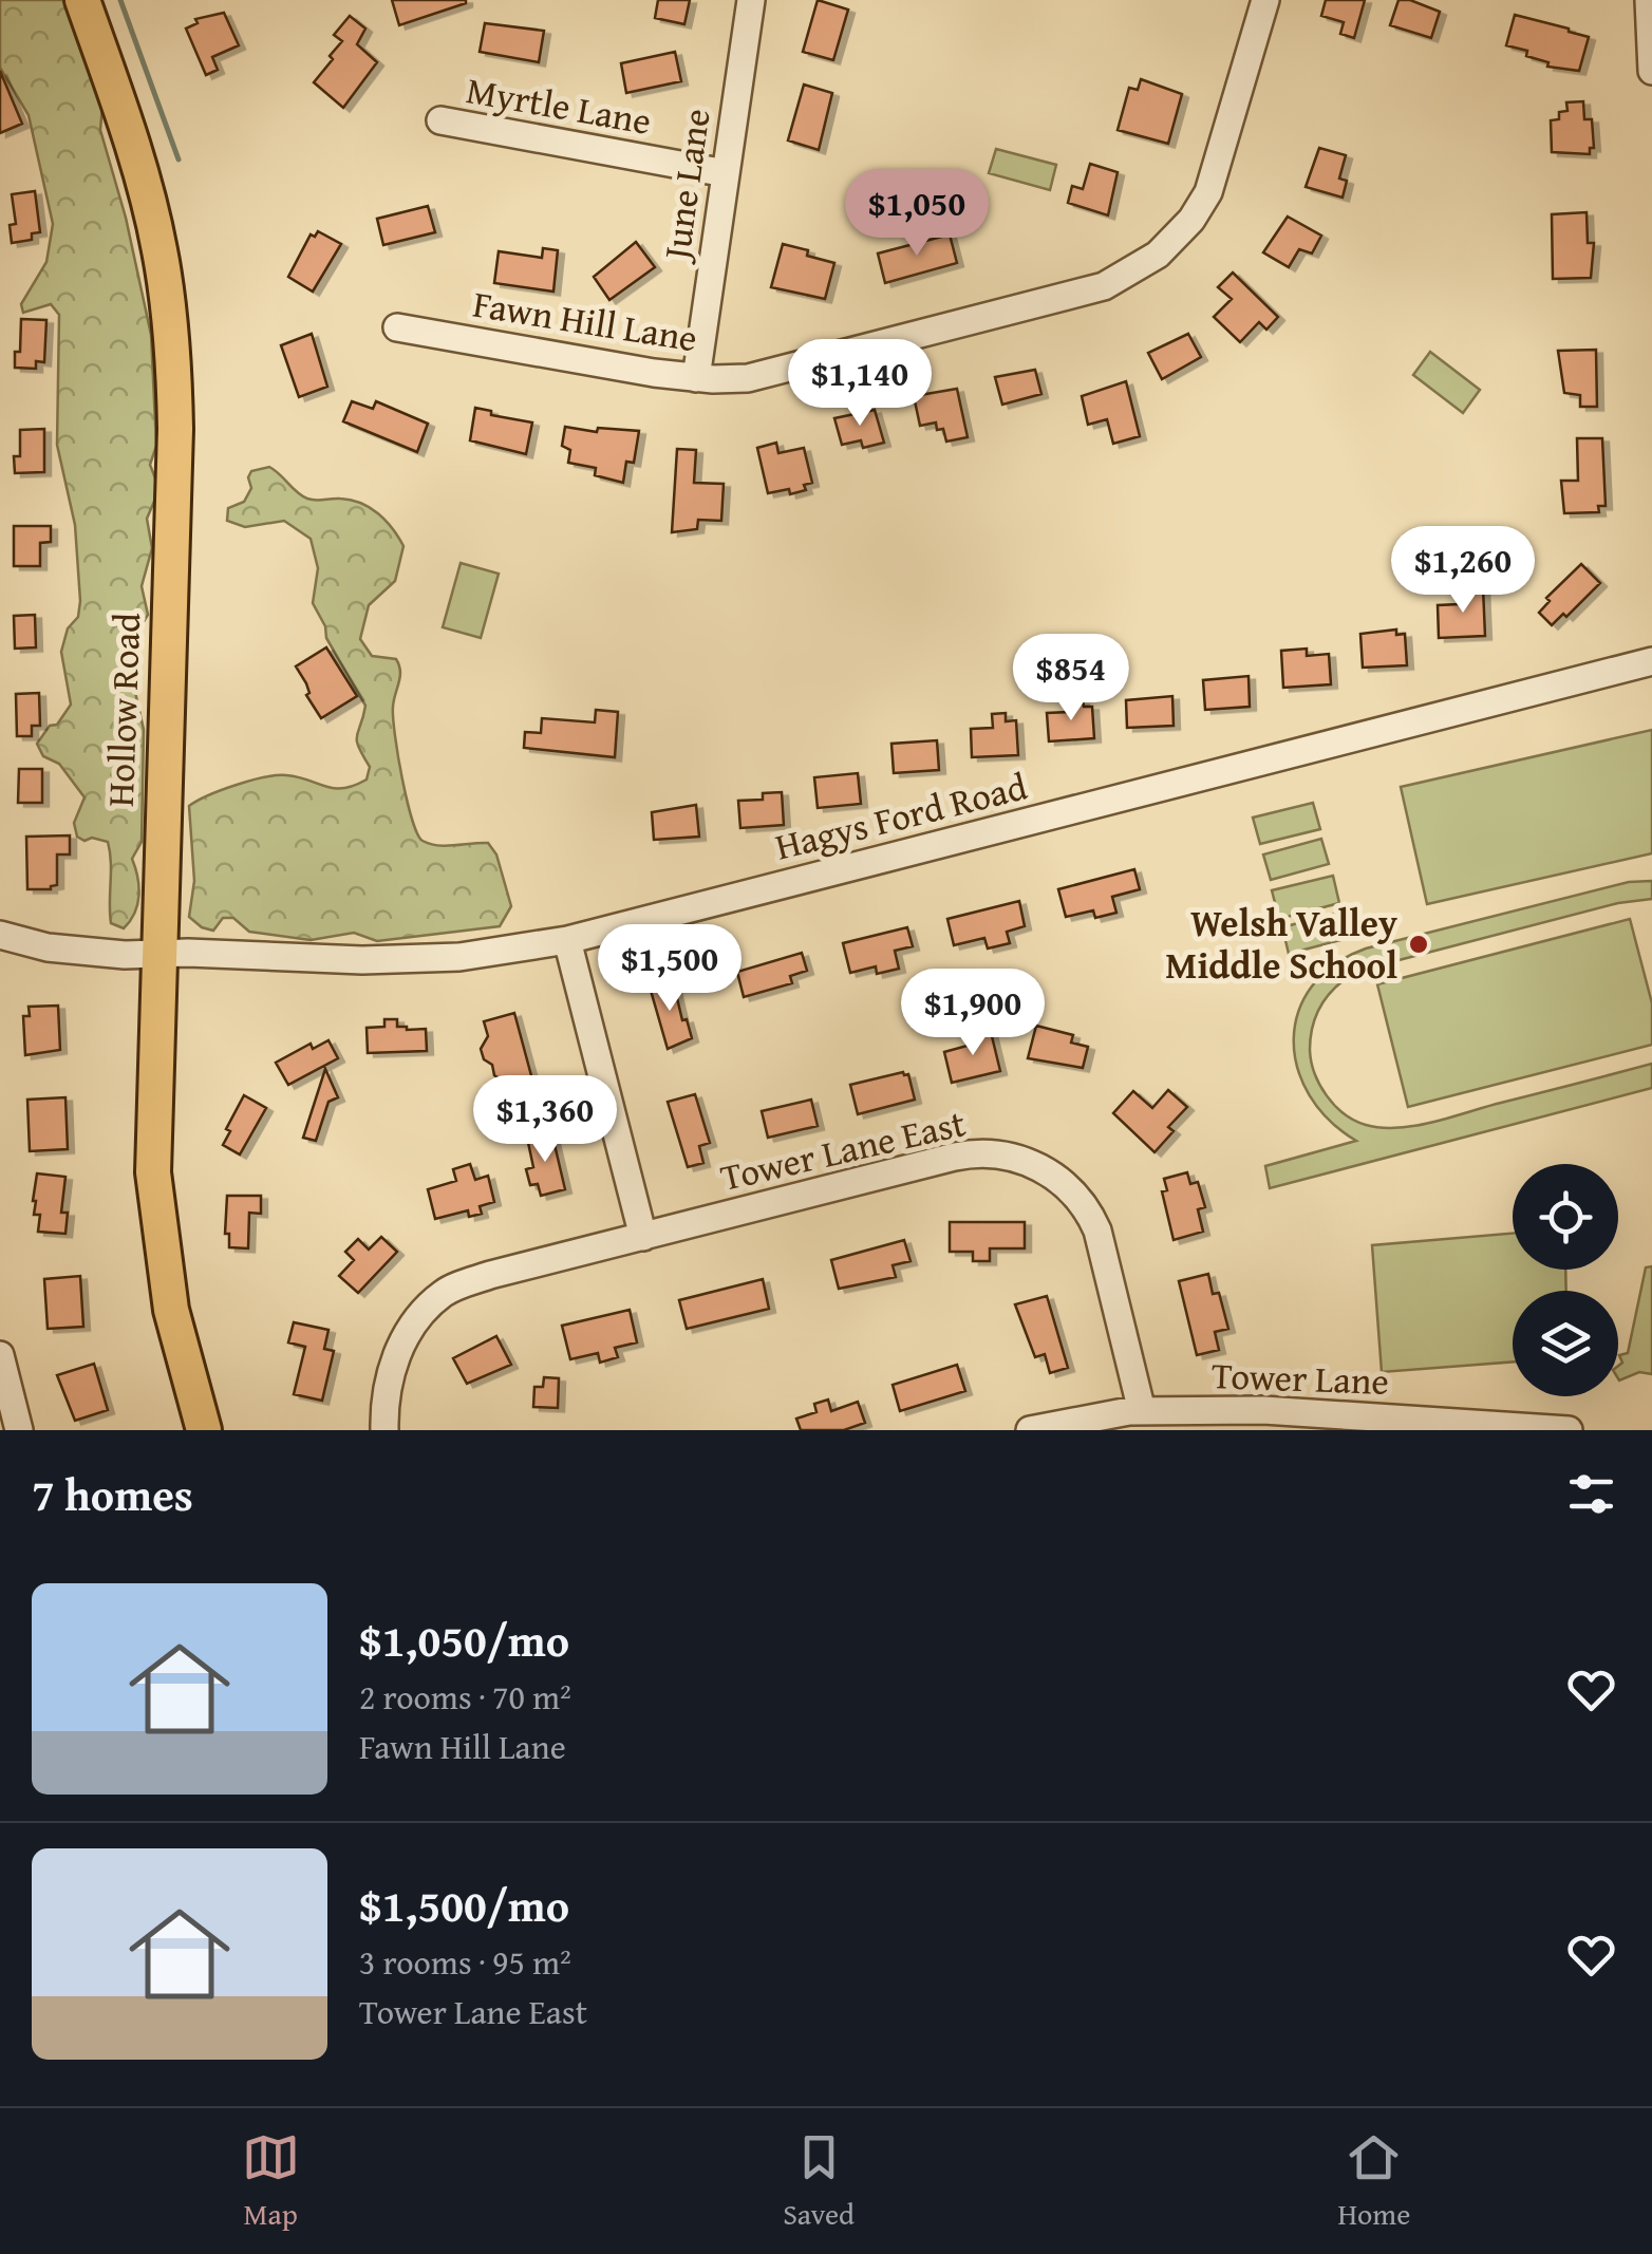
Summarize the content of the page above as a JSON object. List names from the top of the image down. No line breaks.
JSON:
{"streets":{"main road":["Hollow Road"],"street":["Myrtle Lane","June Lane","Fawn Hill Lane","Hagys Ford Road","Tower Lane East","Tower Lane"]},"crossings":[["Myrtle Lane","June Lane"],["June Lane","Fawn Hill Lane"],["Hollow Road","Hagys Ford Road"],["Tower Lane East","Tower Lane"]],"places":["Welsh Valley Middle School"],"page":{"price":["$1,050","$1,140","$1,260","$854","$1,500","$1,900","$1,360"],"heading":"7 homes","list":[{"name":"$1,050/mo","note":"2 rooms · 70 m² · Fawn Hill Lane"},{"name":"$1,500/mo","note":"3 rooms · 95 m² · Tower Lane East"}],"tabs":["Map","Saved","Home"]}}
